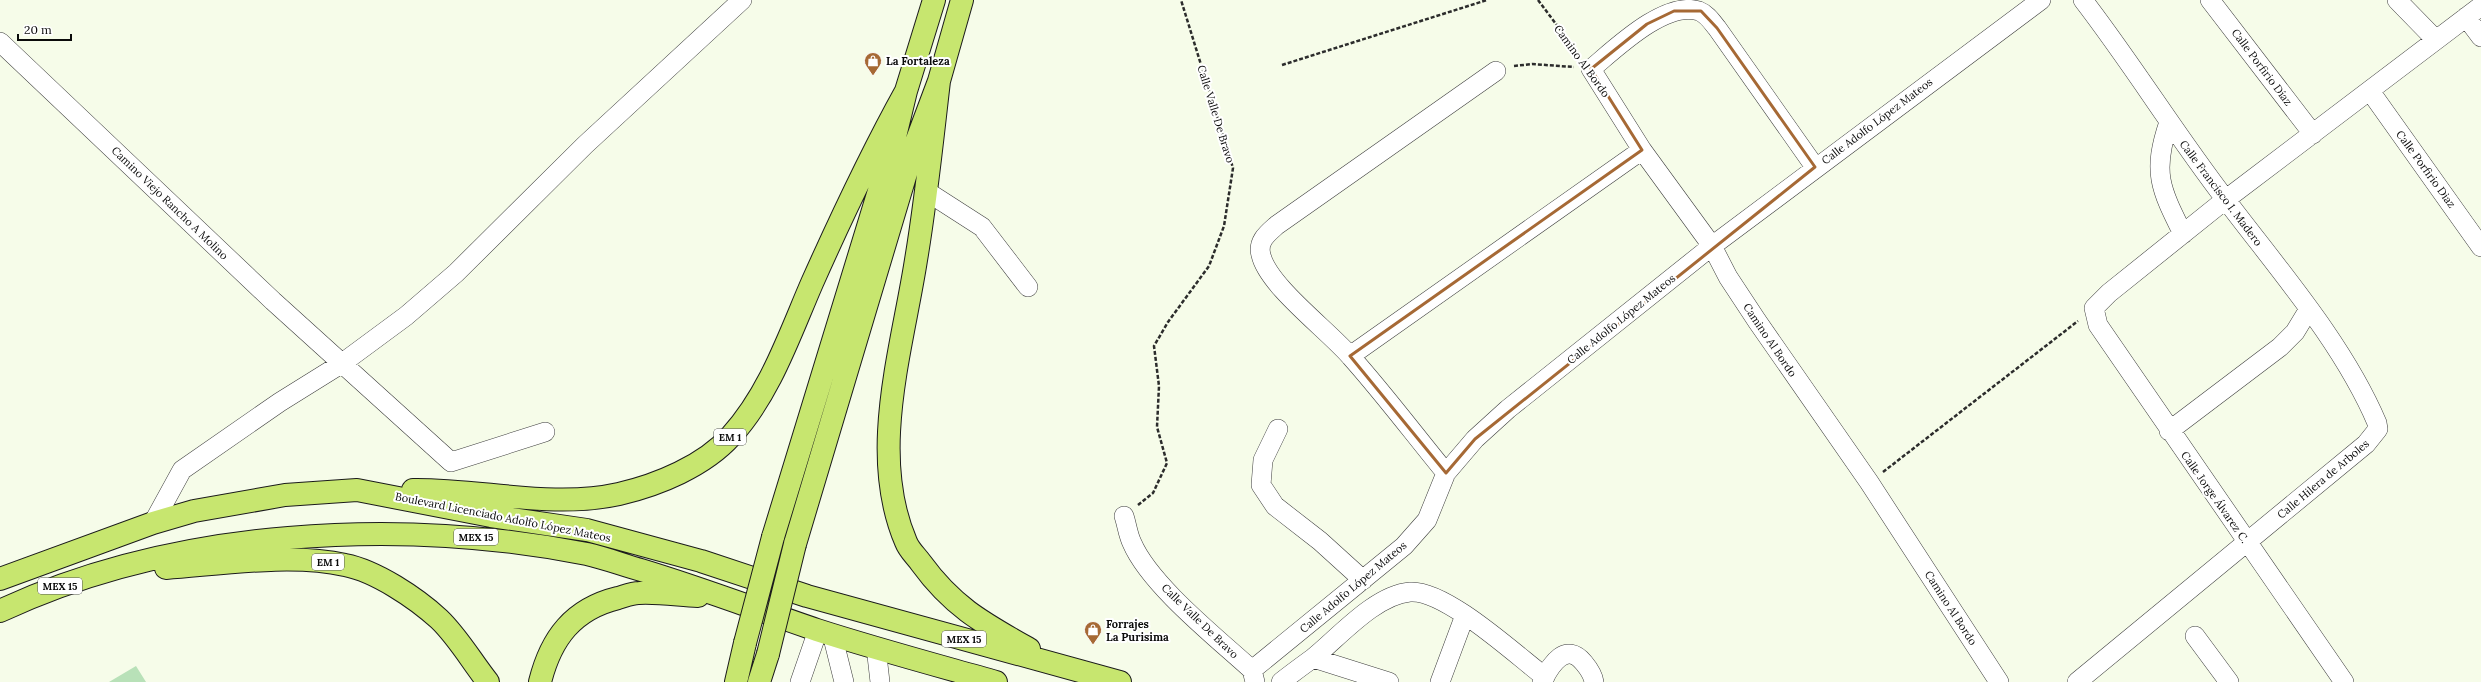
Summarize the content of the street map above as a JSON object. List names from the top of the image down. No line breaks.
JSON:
{"streets":{"main road":["EM 1","Boulevard Licenciado Adolfo López Mateos","MEX 15"],"street":["Camino Al Bordo","Calle Porfirio Díaz","Calle Valle De Bravo","Calle Adolfo López Mateos","Calle Porfirio Diaz","Calle Francisco I. Madero","Camino Viejo Rancho A Molino","Calle Hilera de Arboles","Calle Jorge Álvarez C."]},"crossings":[["Camino Al Bordo","Calle Adolfo López Mateos"],["Calle Valle De Bravo","Calle Adolfo López Mateos"],["Calle Francisco I. Madero","Calle Hilera de Arboles"],["EM 1","Boulevard Licenciado Adolfo López Mateos"],["Calle Hilera de Arboles","Calle Jorge Álvarez C."]],"places":{"shop":["La Fortaleza","Forrajes La Purisima"]},"scale_bar":"20 m"}
